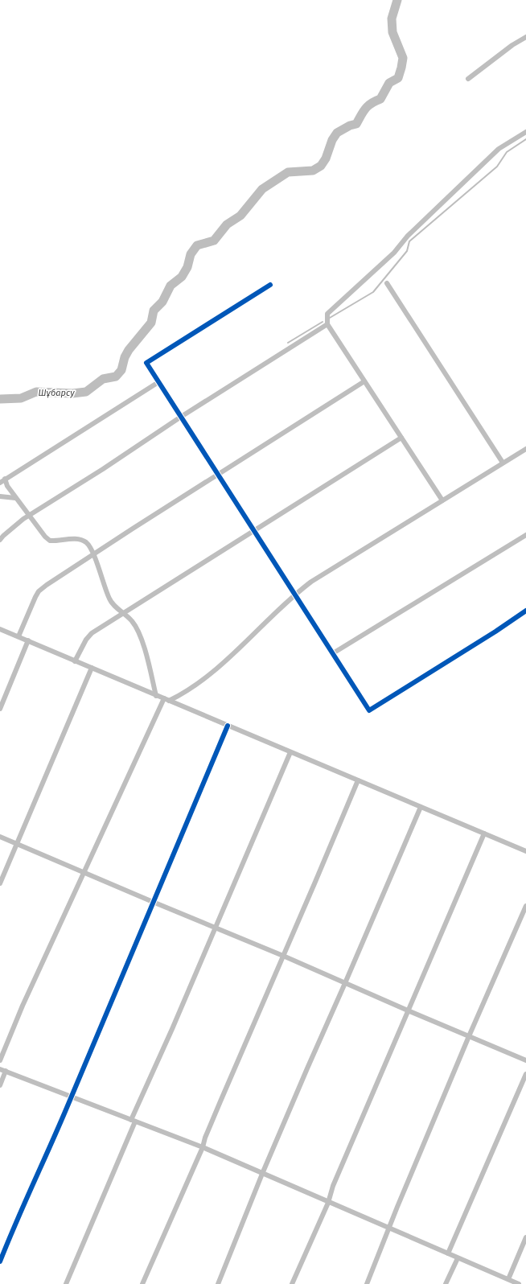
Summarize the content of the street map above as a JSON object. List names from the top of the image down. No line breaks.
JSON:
{"water":["Шұбарсу"]}
